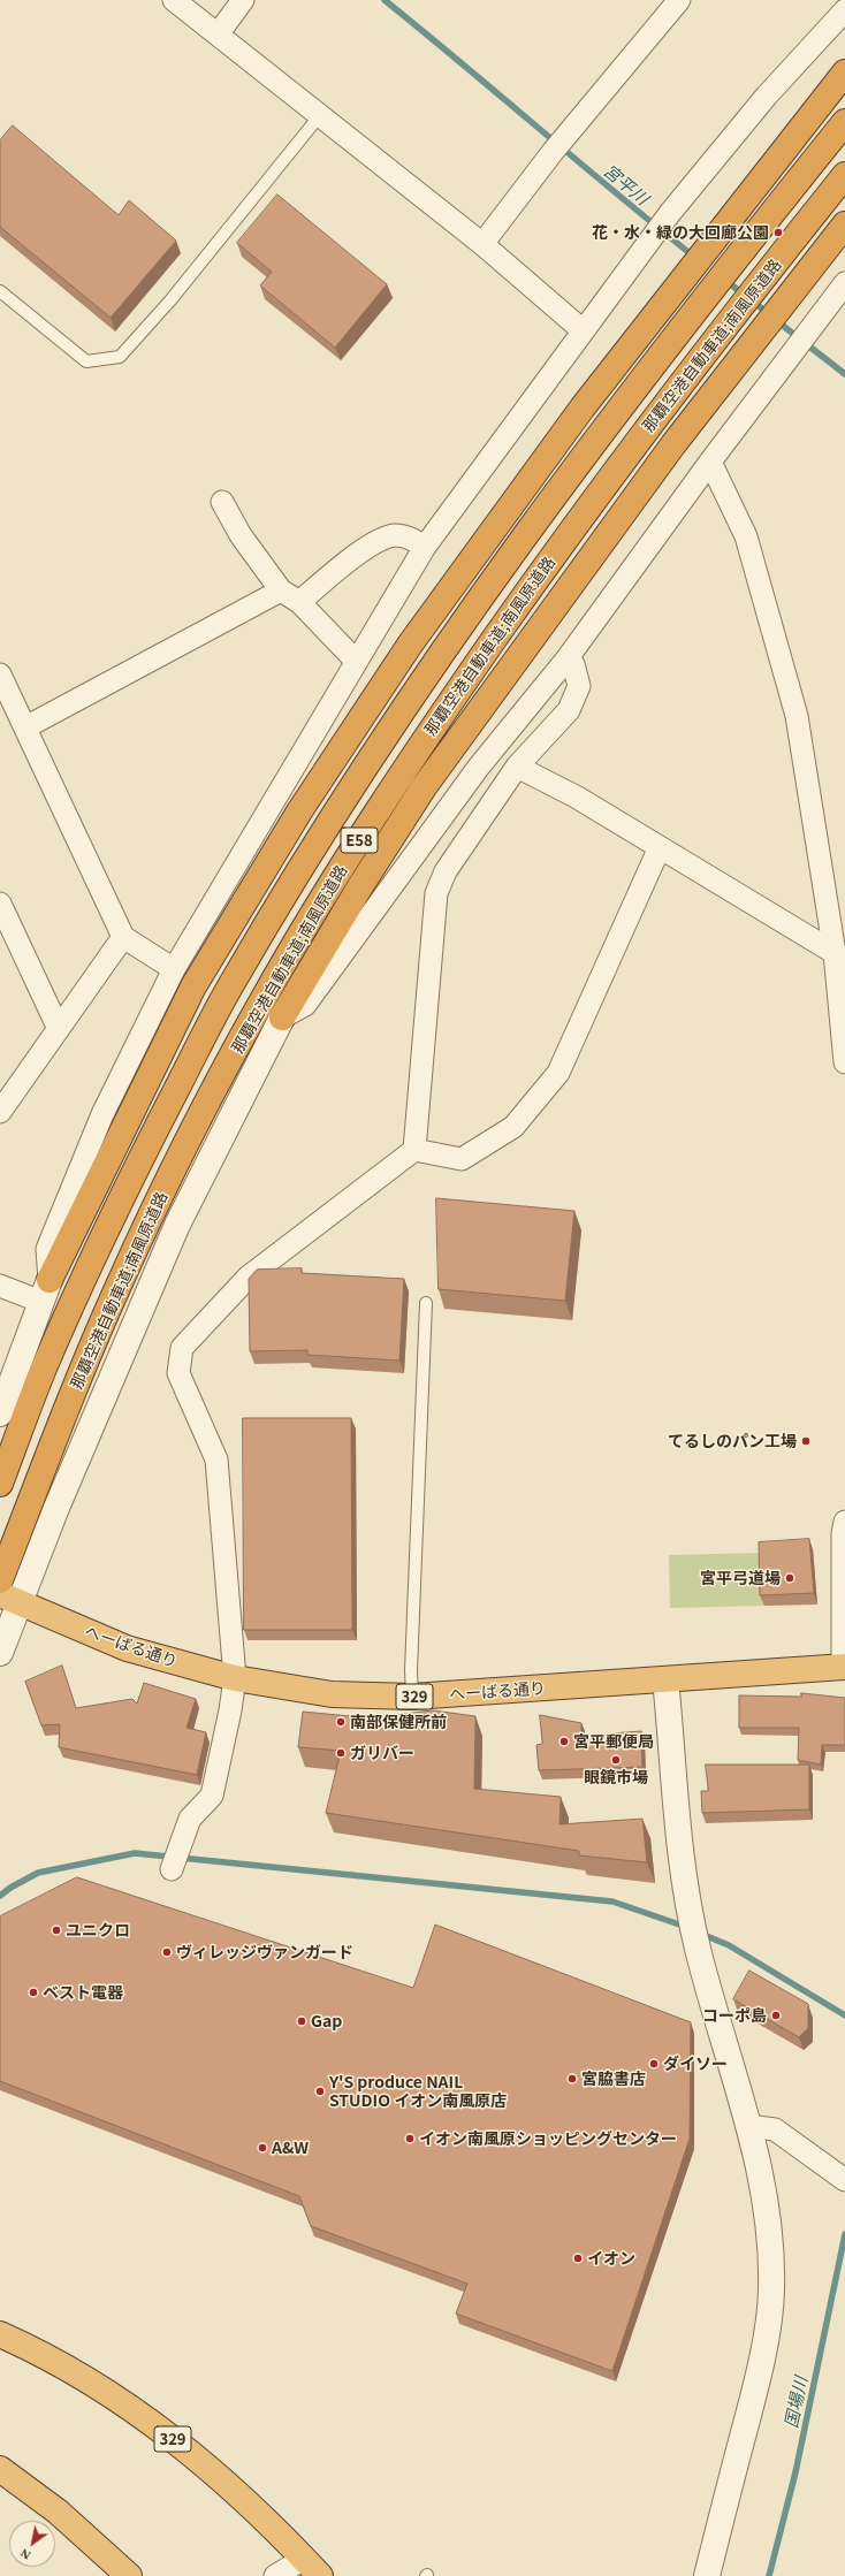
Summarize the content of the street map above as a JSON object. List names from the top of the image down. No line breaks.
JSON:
{"streets":{"highway":["那覇空港自動車道;南風原道路","E58","へーばる通り","329"]},"water":["宮平川","国場川"],"places":["花・水・緑の大回廊公園","てるしのパン工場","宮平弓道場","南部保健所前","宮平郵便局","ガリバー","眼鏡市場","ユニクロ","ヴィレッジヴァンガード","ベスト電器","コーポ島","Gap","ダイソー","宮脇書店","Y'S produce NAIL STUDIO イオン南風原店","イオン南風原ショッピングセンター","A&W","イオン"],"north":"bottom left"}
